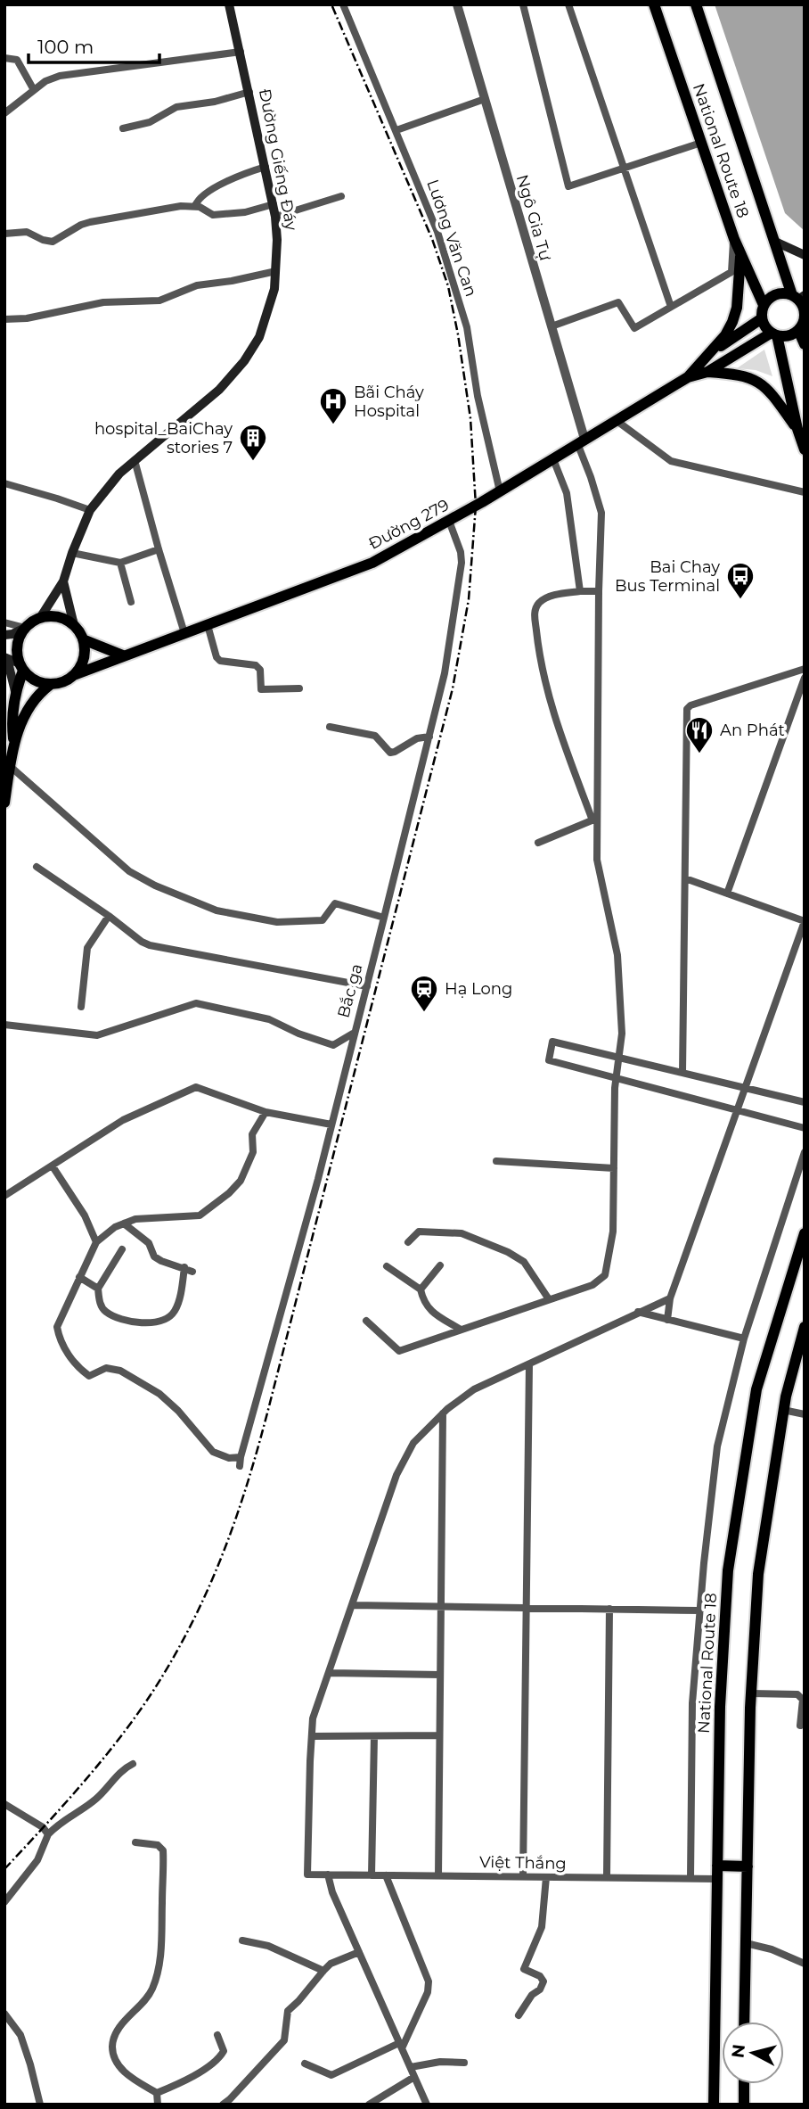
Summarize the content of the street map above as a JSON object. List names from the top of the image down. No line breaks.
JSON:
{"streets":{"main road":["National Route 18","Đường Giếng Đáy","Đường 279"],"street":["Ngô Gia Tự","Lương Văn Can","Bắc ga","Việt Thắng"]},"crossings":[["National Route 18","Việt Thắng"],["Đường Giếng Đáy","Đường 279"],["Ngô Gia Tự","Đường 279"],["Lương Văn Can","Đường 279"],["Đường 279","Bắc ga"]],"places":{"hospital":["Bãi Cháy Hospital"],"building":["hospital_BaiChay stories 7"],"bus stop":["Bai Chay Bus Terminal"],"restaurant":["An Phát"],"station":["Hạ Long"]},"scale_bar":"100 m","north":"left"}
